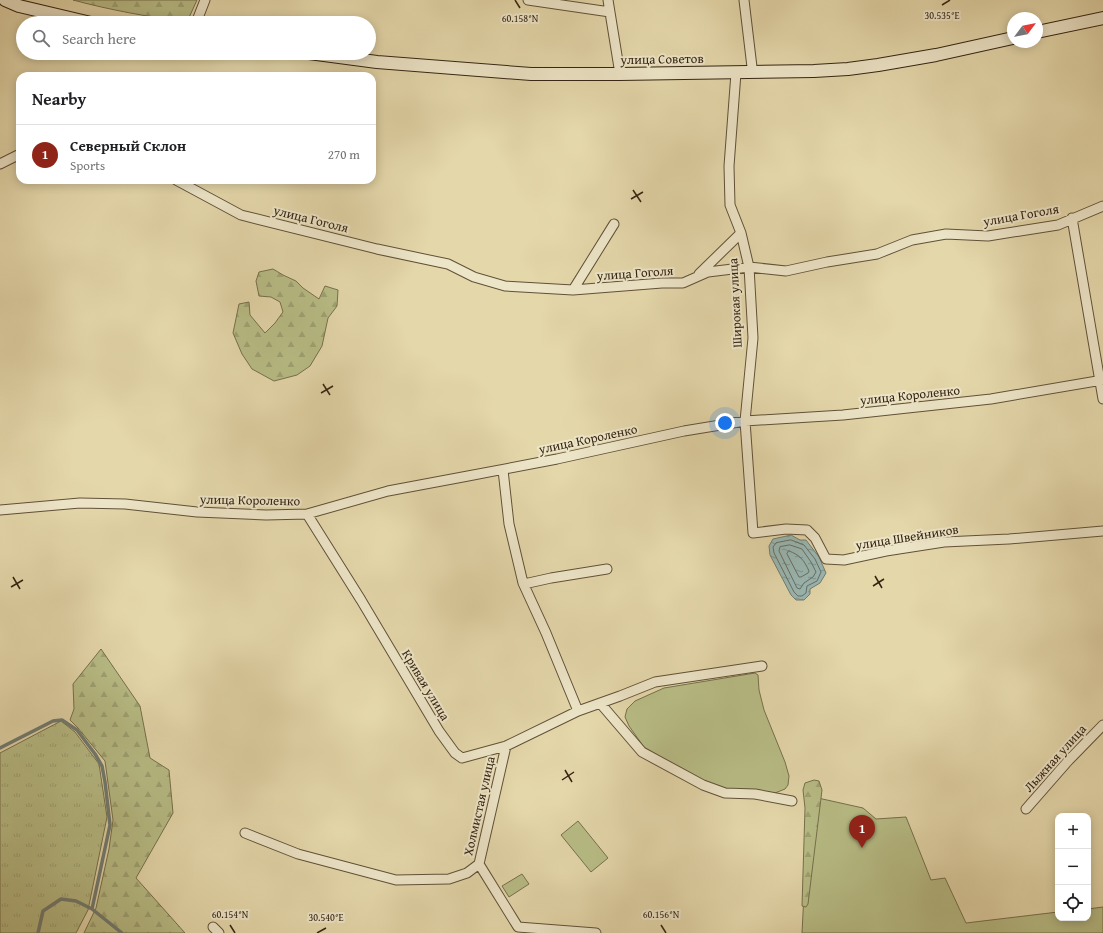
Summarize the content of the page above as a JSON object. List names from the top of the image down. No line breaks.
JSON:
{"streets":{"main road":["улица Советов"],"street":["улица Гоголя","Широкая улица","улица Короленко","улица Швейников","Кривая улица","Лыжная улица","Холмистая улица"]},"crossings":[["улица Советов","Широкая улица"],["улица Гоголя","Широкая улица"],["Широкая улица","улица Короленко"],["Широкая улица","улица Швейников"],["улица Короленко","Кривая улица"],["Кривая улица","Холмистая улица"]],"north":"top right","page":{"search":"Search here","heading":"Nearby","list":[{"mark":"1","name":"Северный Склон","note":"Sports","value":"270 m"}],"map_buttons":["+","−"],"pins":"1"},"coordinates":["30.535°E","60.158°N","60.154°N","60.156°N","30.540°E"]}
